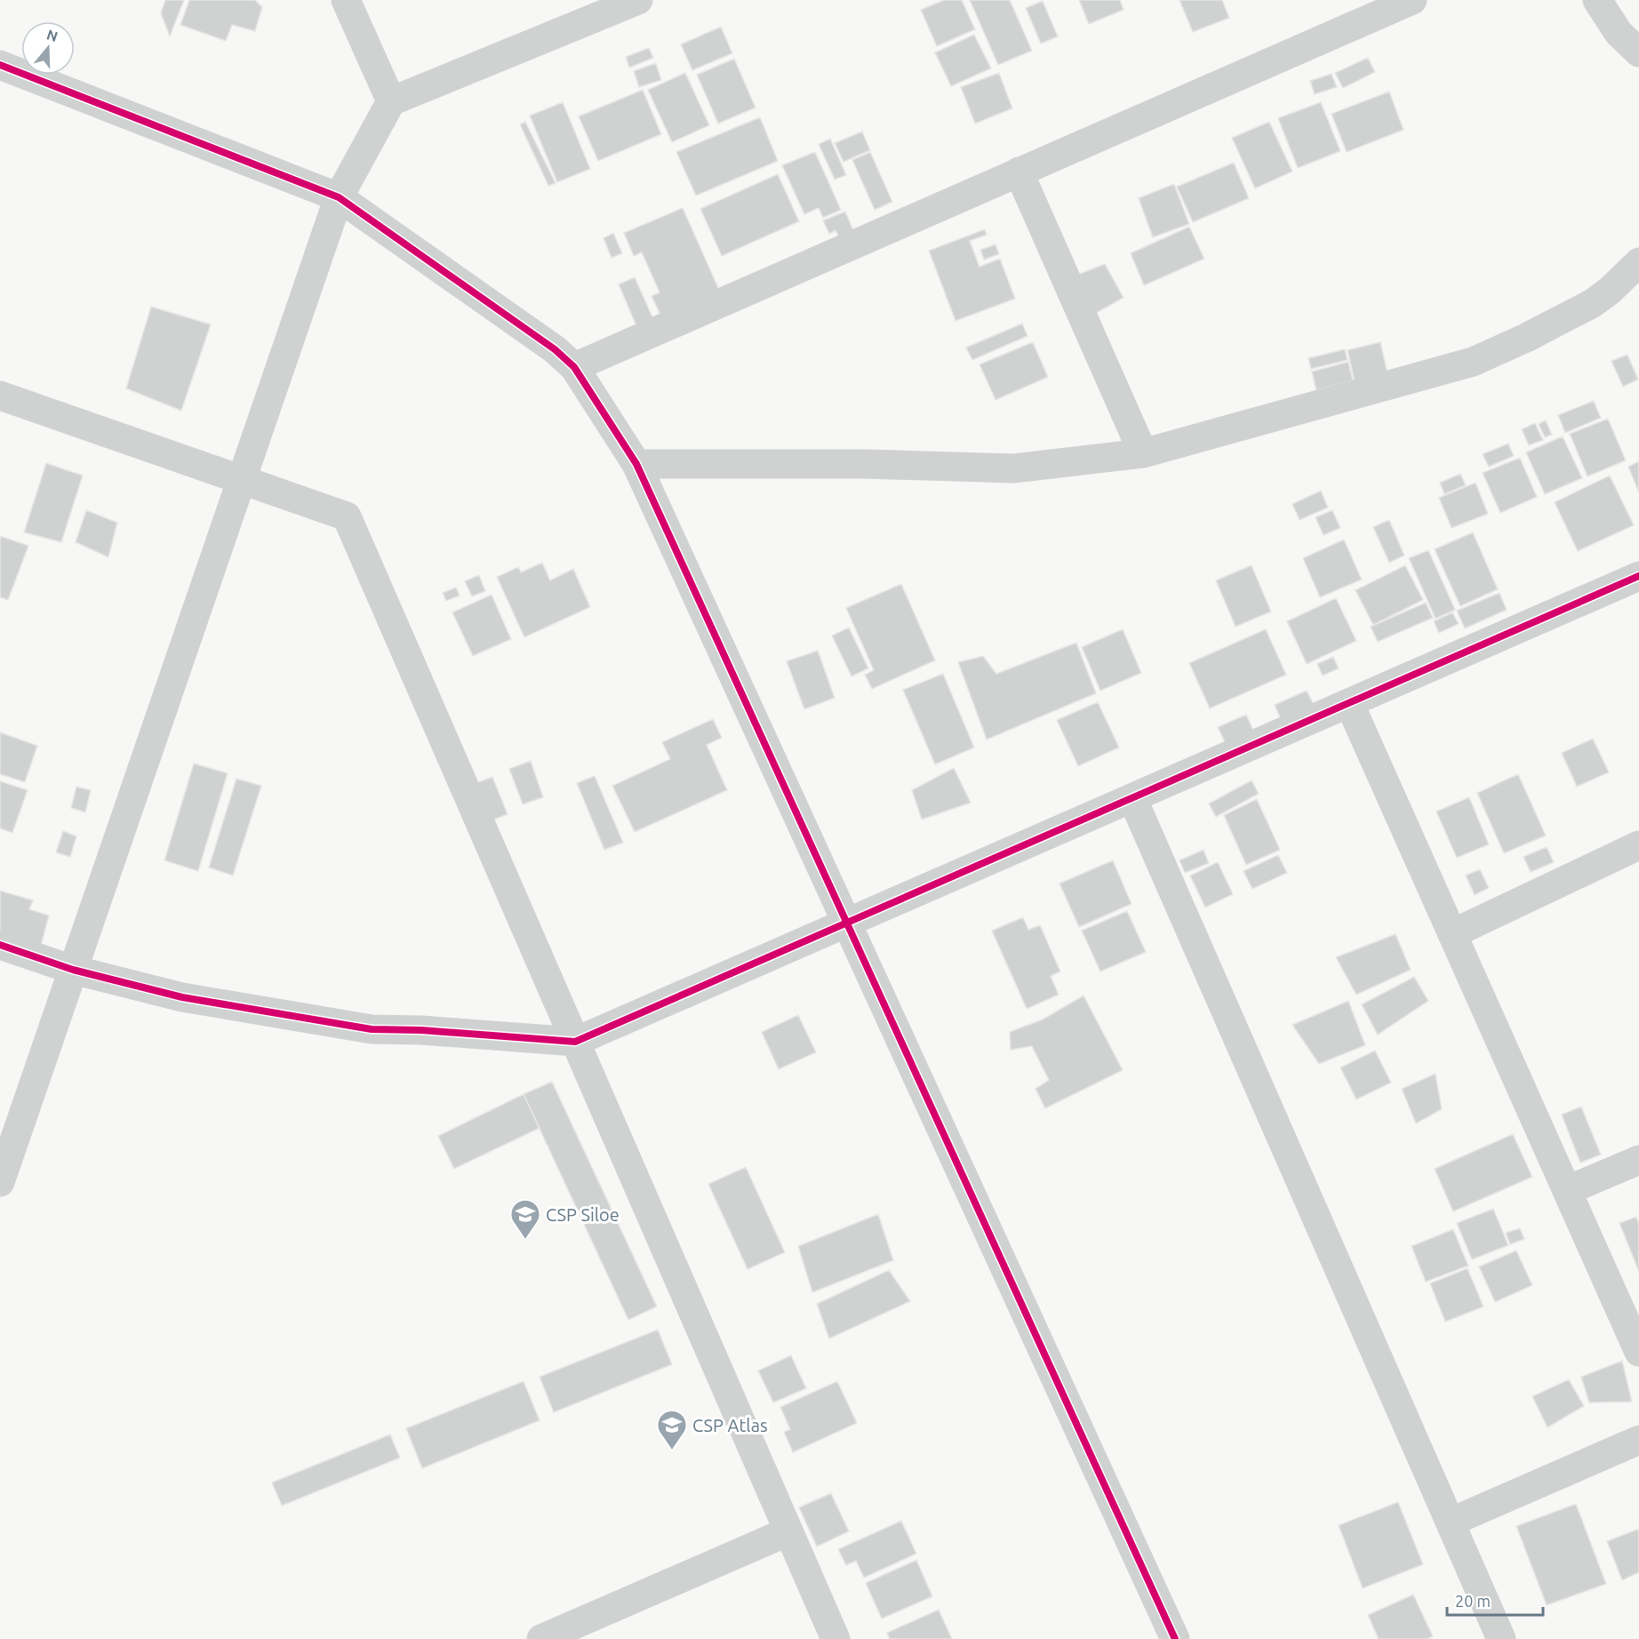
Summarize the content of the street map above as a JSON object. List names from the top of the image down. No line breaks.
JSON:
{"places":{"school or university":["CSP Siloe","CSP Atlas"]},"scale_bar":"20 m","north":"top"}
